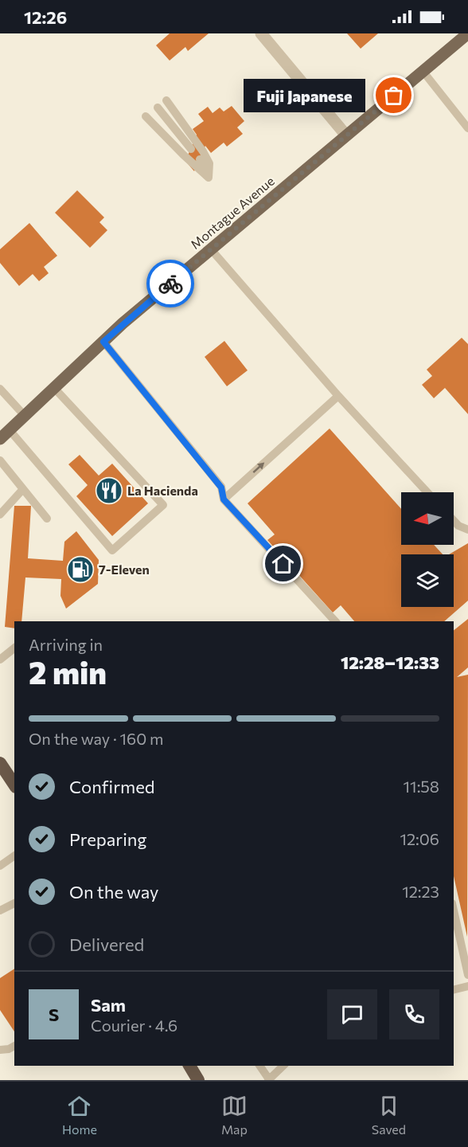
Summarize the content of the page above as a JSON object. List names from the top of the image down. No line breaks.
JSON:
{"streets":{"main road":["Montague Avenue"]},"places":{"other":["Fuji Japanese"],"restaurant":["La Hacienda"],"fuel station":["7-Eleven"]},"north":"left","page":{"status":"12:26","bubble":"Fuji Japanese","heading":["2 min","Arriving in","12:28–12:33"],"panel":["Sam","Courier · 4.6"],"bar":"On the way · 160 m","list":[["Confirmed","11:58"],["Preparing","12:06"],["On the way","12:23"],"Delivered"],"round":"S","tabs":["Home","Map","Saved"]}}
